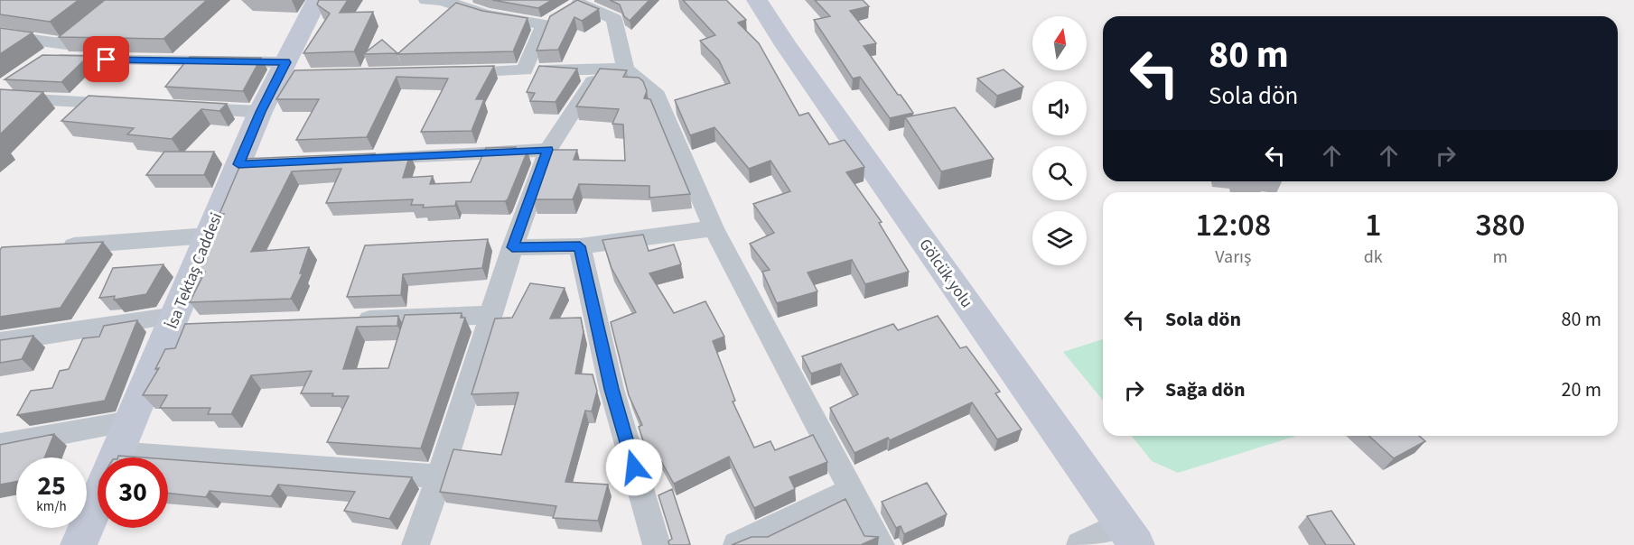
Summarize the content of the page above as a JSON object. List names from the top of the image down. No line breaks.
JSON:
{"streets":{"main road":["İsa Tektaş Caddesi","Gölcük yolu"]},"north":"top","page":{"turn":["80 m","Sola dön"],"eta":["12:08","Varış","1","dk","380","m"],"list":[{"name":"Sola dön","value":"80 m"},{"name":"Sağa dön","value":"20 m"}],"speed":"25 km/h","limit":"30"}}
